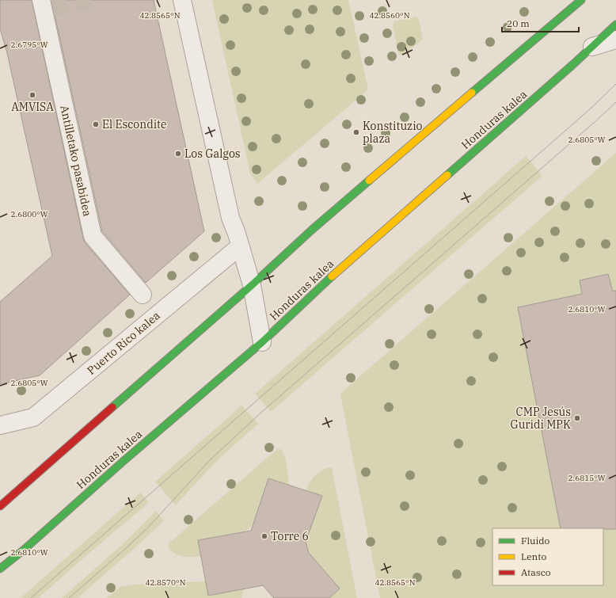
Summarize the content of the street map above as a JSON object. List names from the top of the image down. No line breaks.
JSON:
{"streets":{"main road":["Honduras kalea"],"street":["Antilletako pasabidea","Puerto Rico kalea"]},"places":["AMVISA","El Escondite","Konstituzio plaza","Los Galgos","CMP Jesús Guridi MPK","Torre 6"],"legend":["Fluido","Lento","Atasco"],"scale_bar":"20 m","coordinates":["42.8565°N","42.8560°N","2.6795°W","2.6805°W","2.6800°W","2.6810°W","2.6815°W","42.8570°N"]}
